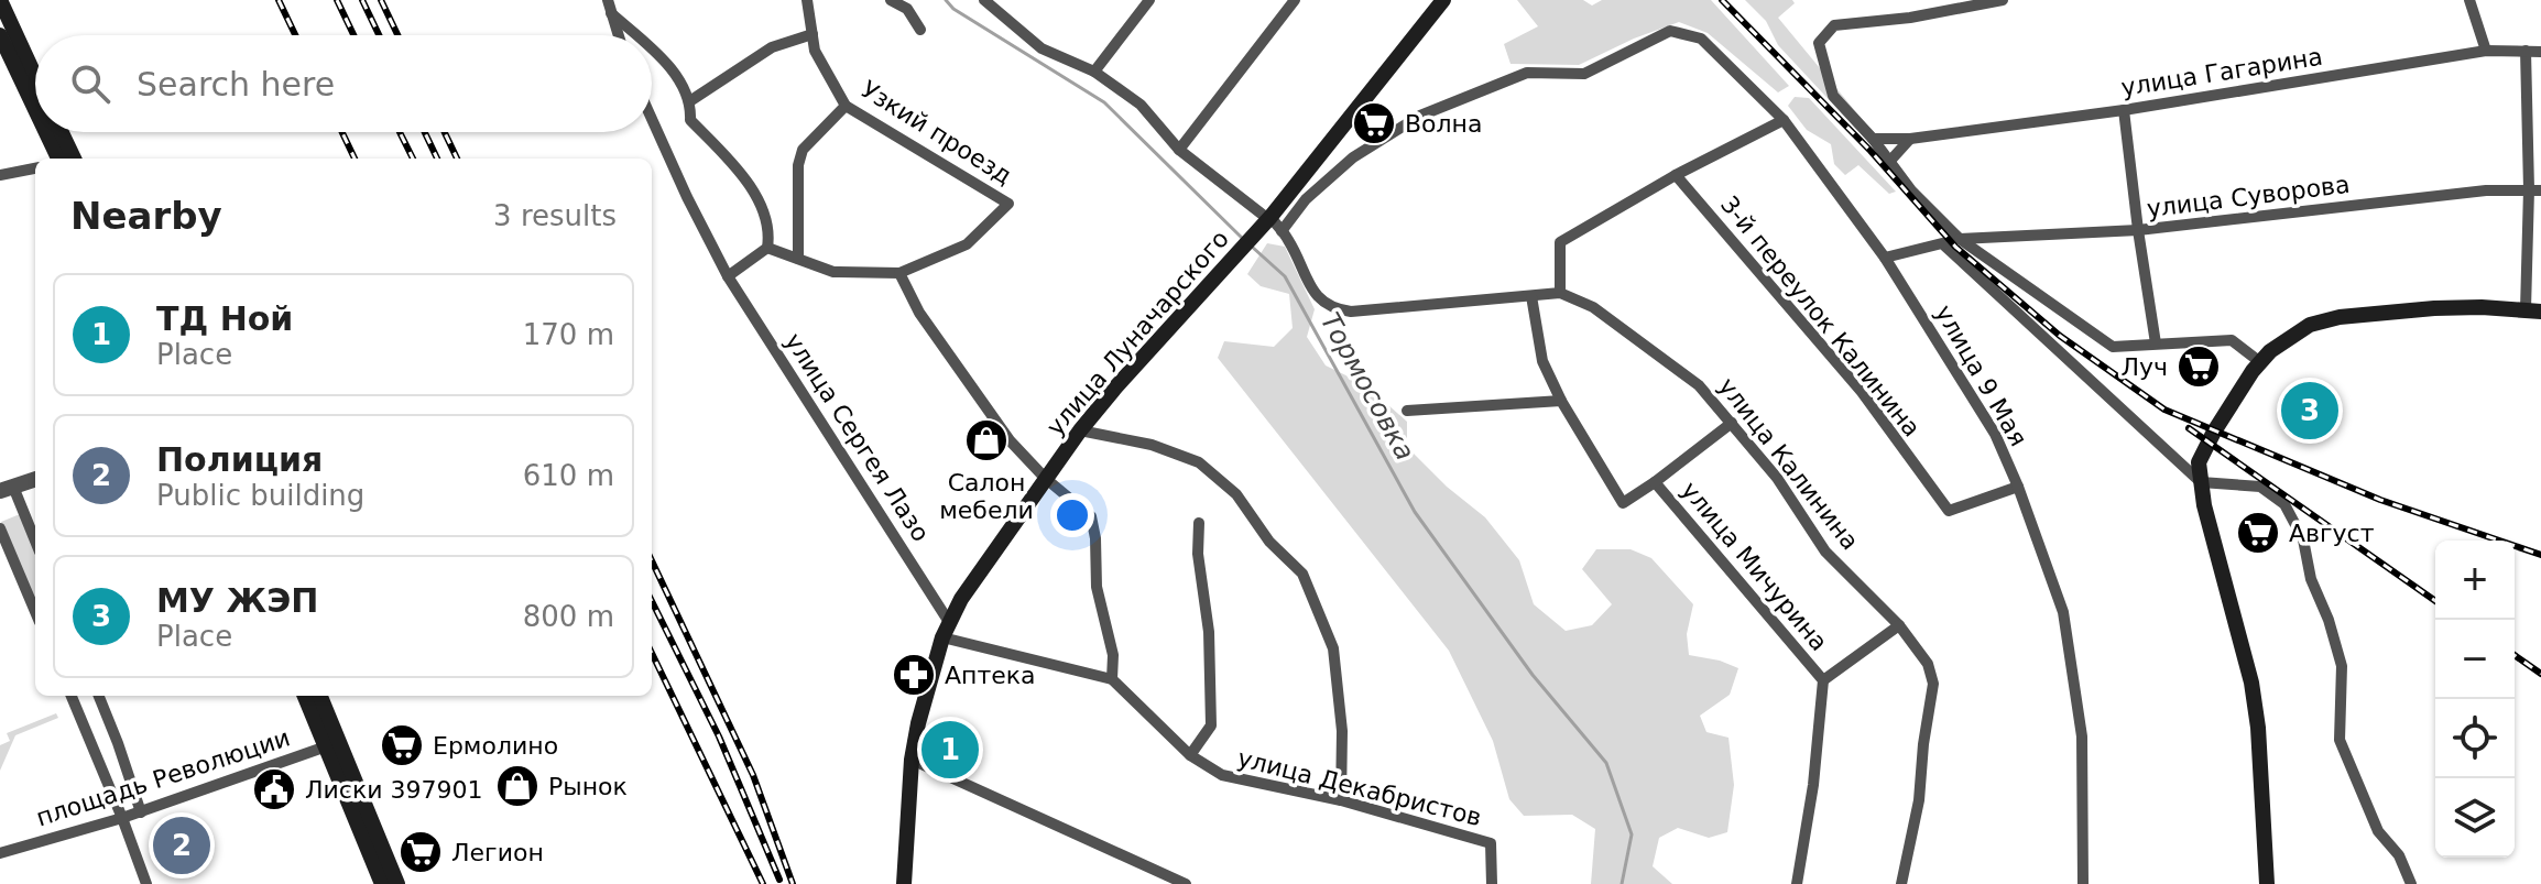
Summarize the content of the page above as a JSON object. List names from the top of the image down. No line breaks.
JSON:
{"streets":{"main road":["улица Луначарского"],"street":["улица Гагарина","Узкий проезд","улица Суворова","3-й переулок Калинина","улица 9 Мая","улица Сергея Лазо","улица Калинина","улица Мичурина","площадь Революции","улица Декабристов"]},"crossings":[["3-й переулок Калинина","улица 9 Мая"],["улица Луначарского","улица Сергея Лазо"]],"water":["Тормосовка"],"places":{"supermarket":["Волна","Луч","Август","Ермолино","Легион"],"shop":["Салон мебели","Рынок"],"pharmacy":["Аптека"],"public building":["Лиски 397901"]},"page":{"search":"Search here","heading":["Nearby","3 results"],"list":[{"mark":"1","name":"ТД Ной","note":"Place","value":"170 m"},{"mark":"2","name":"Полиция","note":"Public building","value":"610 m"},{"mark":"3","name":"МУ ЖЭП","note":"Place","value":"800 m"}],"pins":["3","1","2"],"map_buttons":["+","−"]}}
